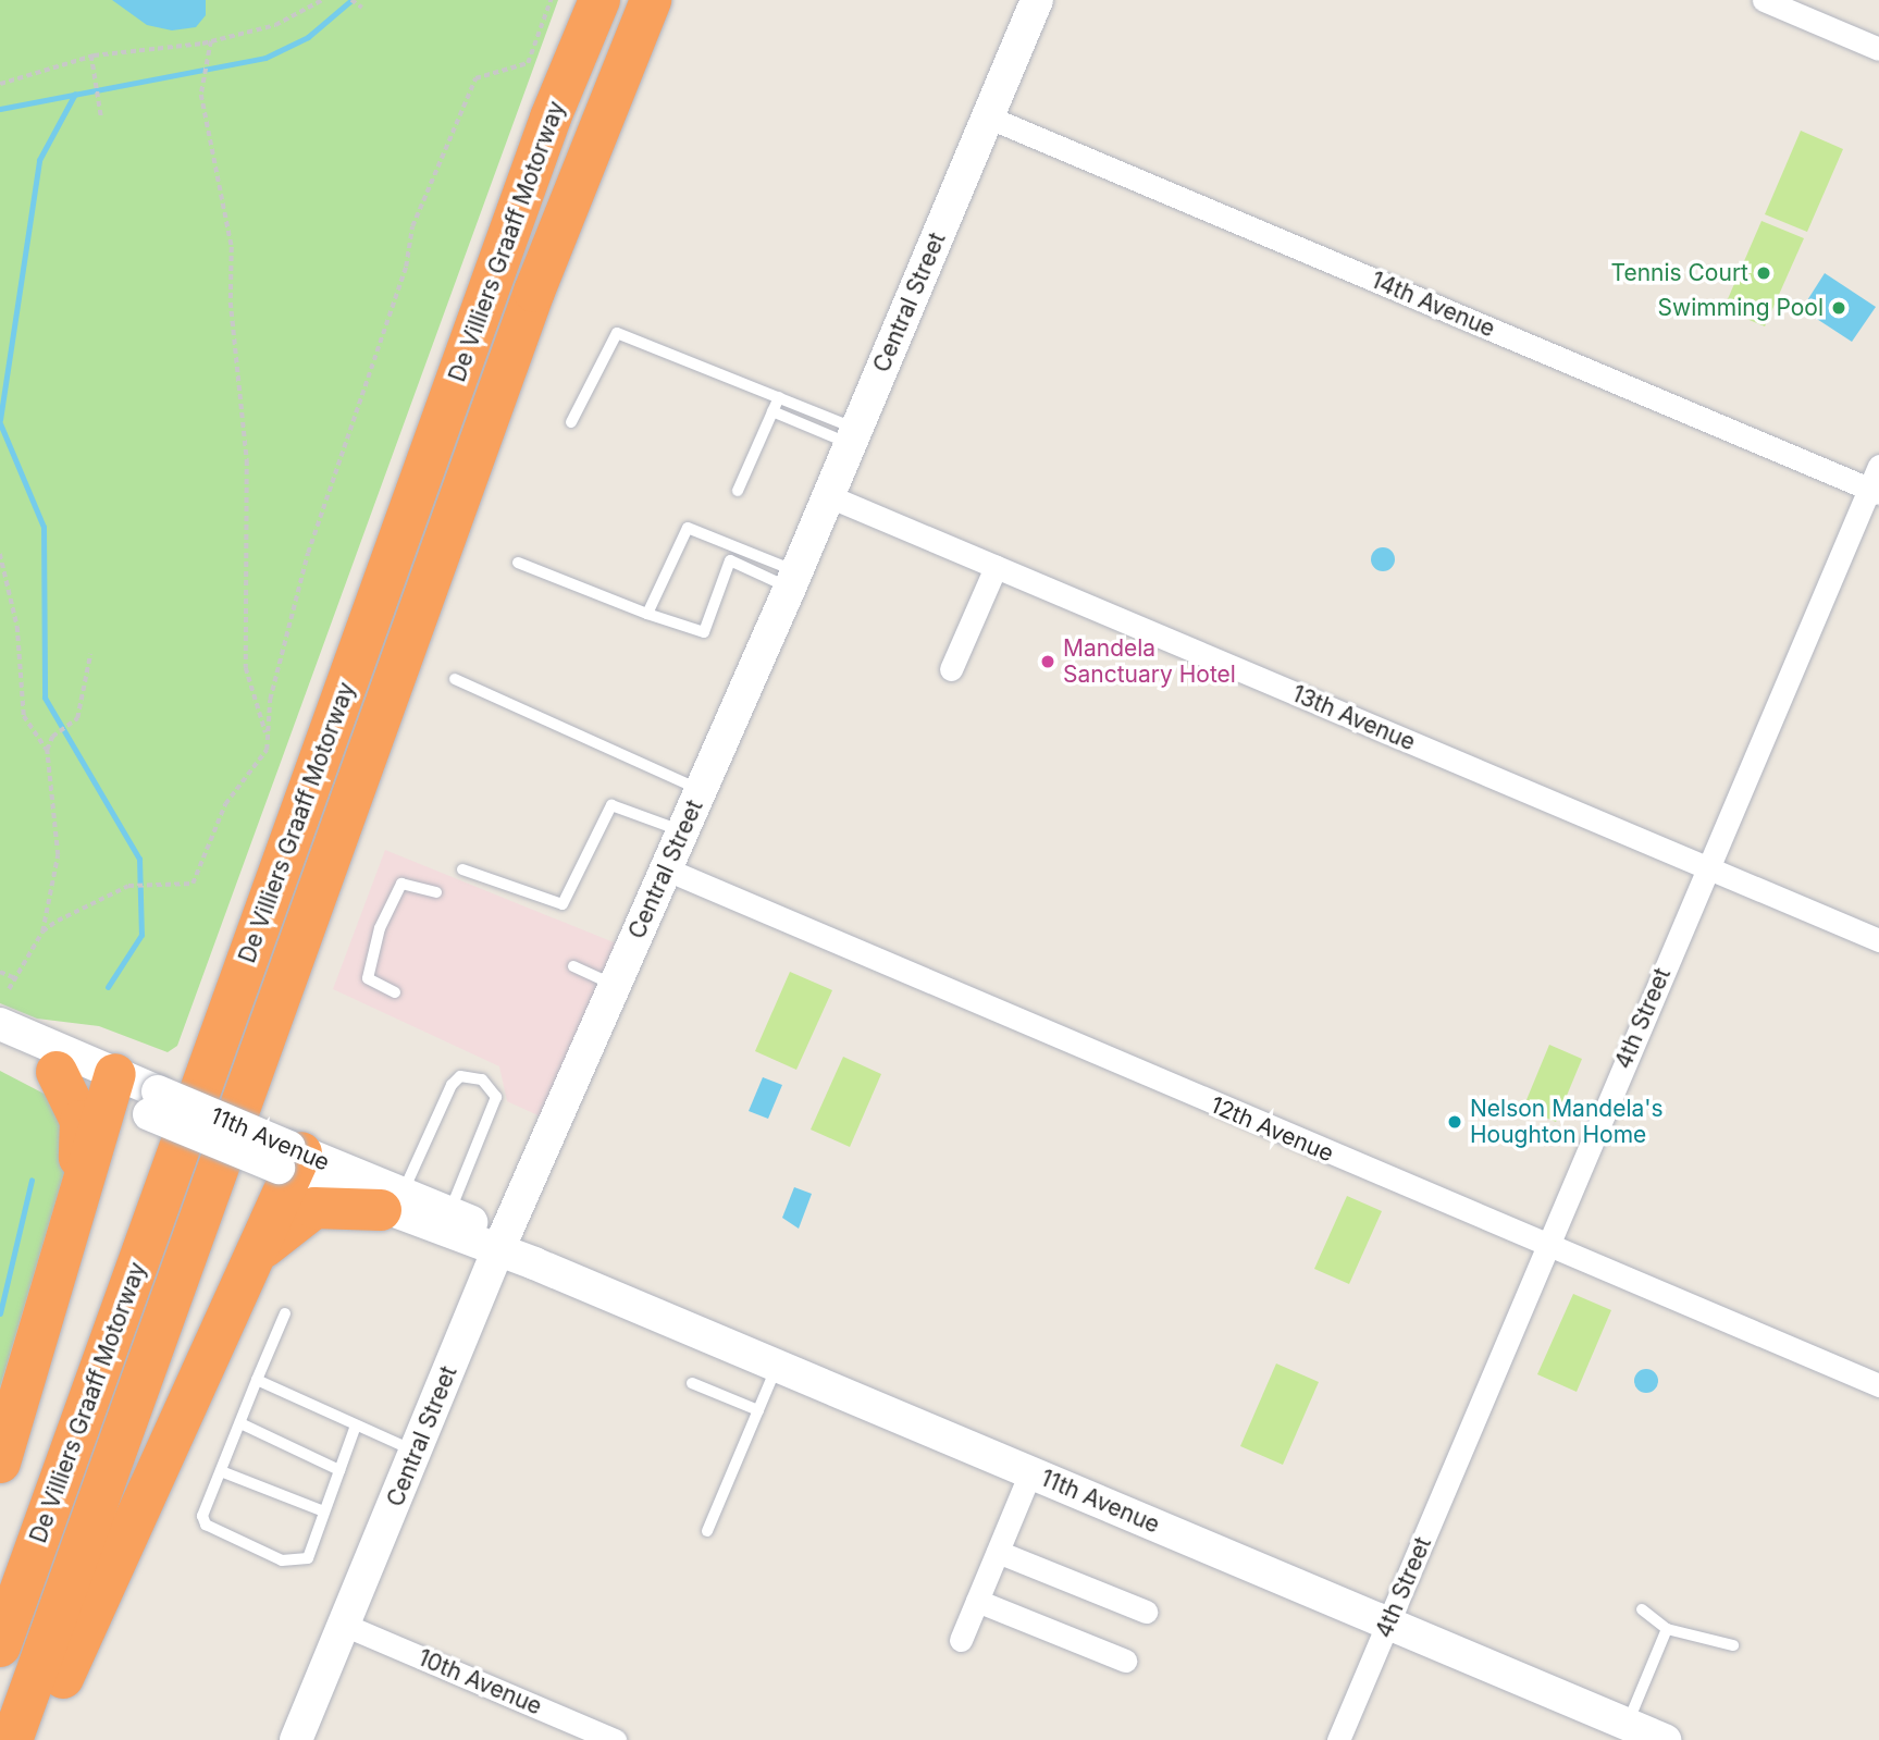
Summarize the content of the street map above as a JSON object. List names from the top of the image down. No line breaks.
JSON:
{"streets":{"highway":["De Villiers Graaff Motorway"],"main road":["Central Street","11th Avenue"],"street":["14th Avenue","13th Avenue","4th Street","12th Avenue","10th Avenue"]},"crossings":[["Central Street","14th Avenue"],["Central Street","13th Avenue"],["Central Street","12th Avenue"],["Central Street","11th Avenue"],["Central Street","10th Avenue"],["14th Avenue","4th Street"],["13th Avenue","4th Street"],["4th Street","12th Avenue"],["4th Street","11th Avenue"]],"places":["Tennis Court","Swimming Pool","Mandela Sanctuary Hotel","Nelson Mandela's Houghton Home"]}
